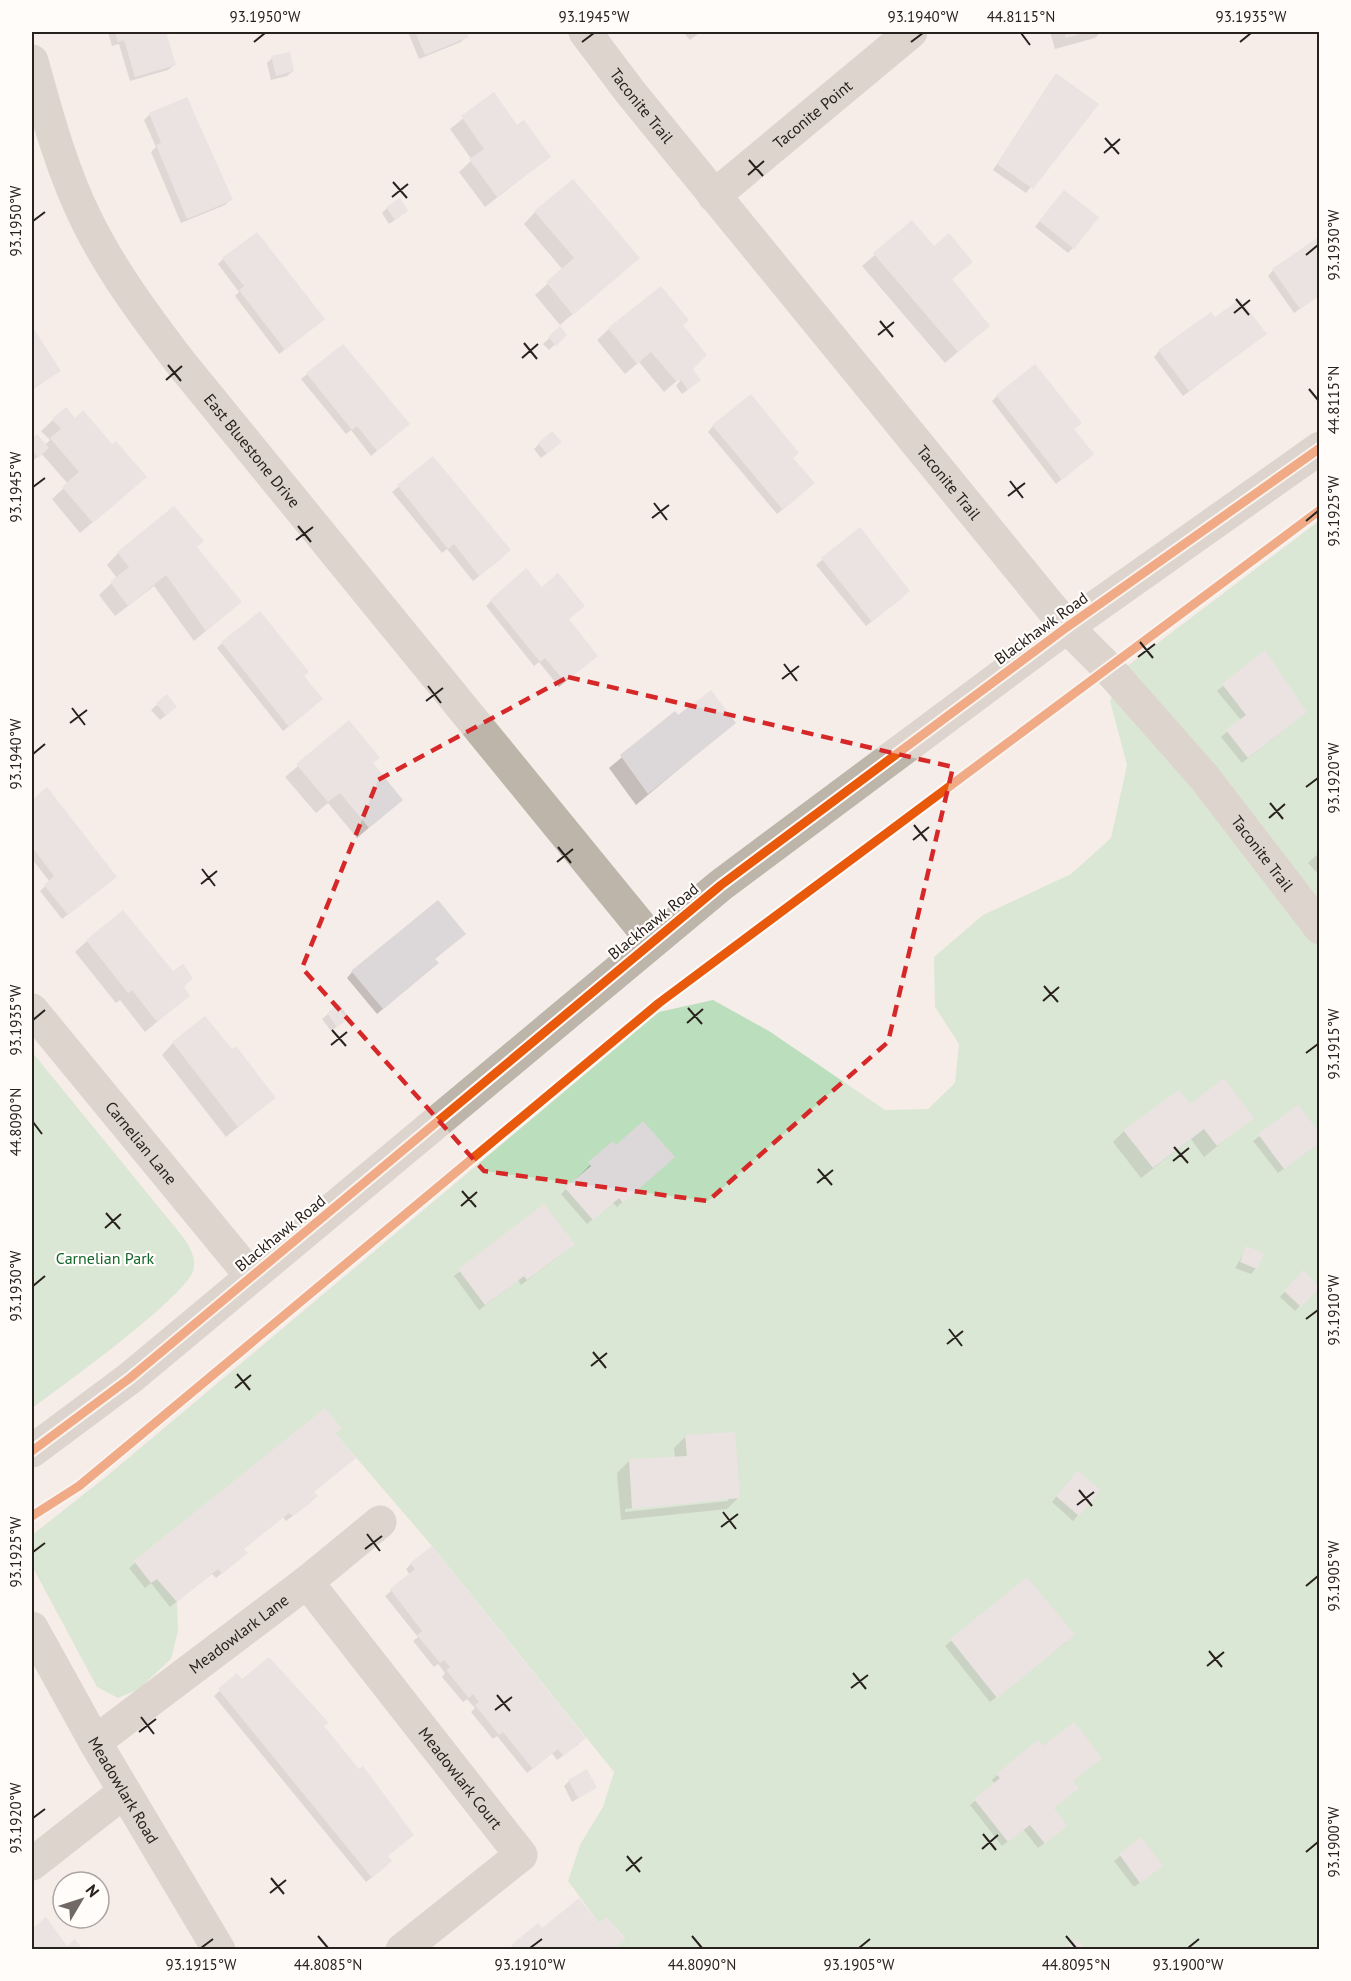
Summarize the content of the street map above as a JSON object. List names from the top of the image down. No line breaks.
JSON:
{"streets":{"street":["Taconite Trail","Taconite Point","East Bluestone Drive","Blackhawk Road","Carnelian Lane","Meadowlark Lane","Meadowlark Court","Meadowlark Road"]},"crossings":[["Taconite Trail","Taconite Point"],["Taconite Trail","Blackhawk Road"],["East Bluestone Drive","Blackhawk Road"],["Blackhawk Road","Carnelian Lane"],["Meadowlark Lane","Meadowlark Court"],["Meadowlark Lane","Meadowlark Road"]],"parks":["Carnelian Park"],"north":"top right","coordinates":["93.1950°W","93.1945°W","93.1940°W","44.8115°N","93.1935°W","93.1930°W","93.1925°W","93.1920°W","93.1915°W","44.8090°N","93.1910°W","93.1905°W","93.1900°W","44.8085°N","44.8095°N"]}
